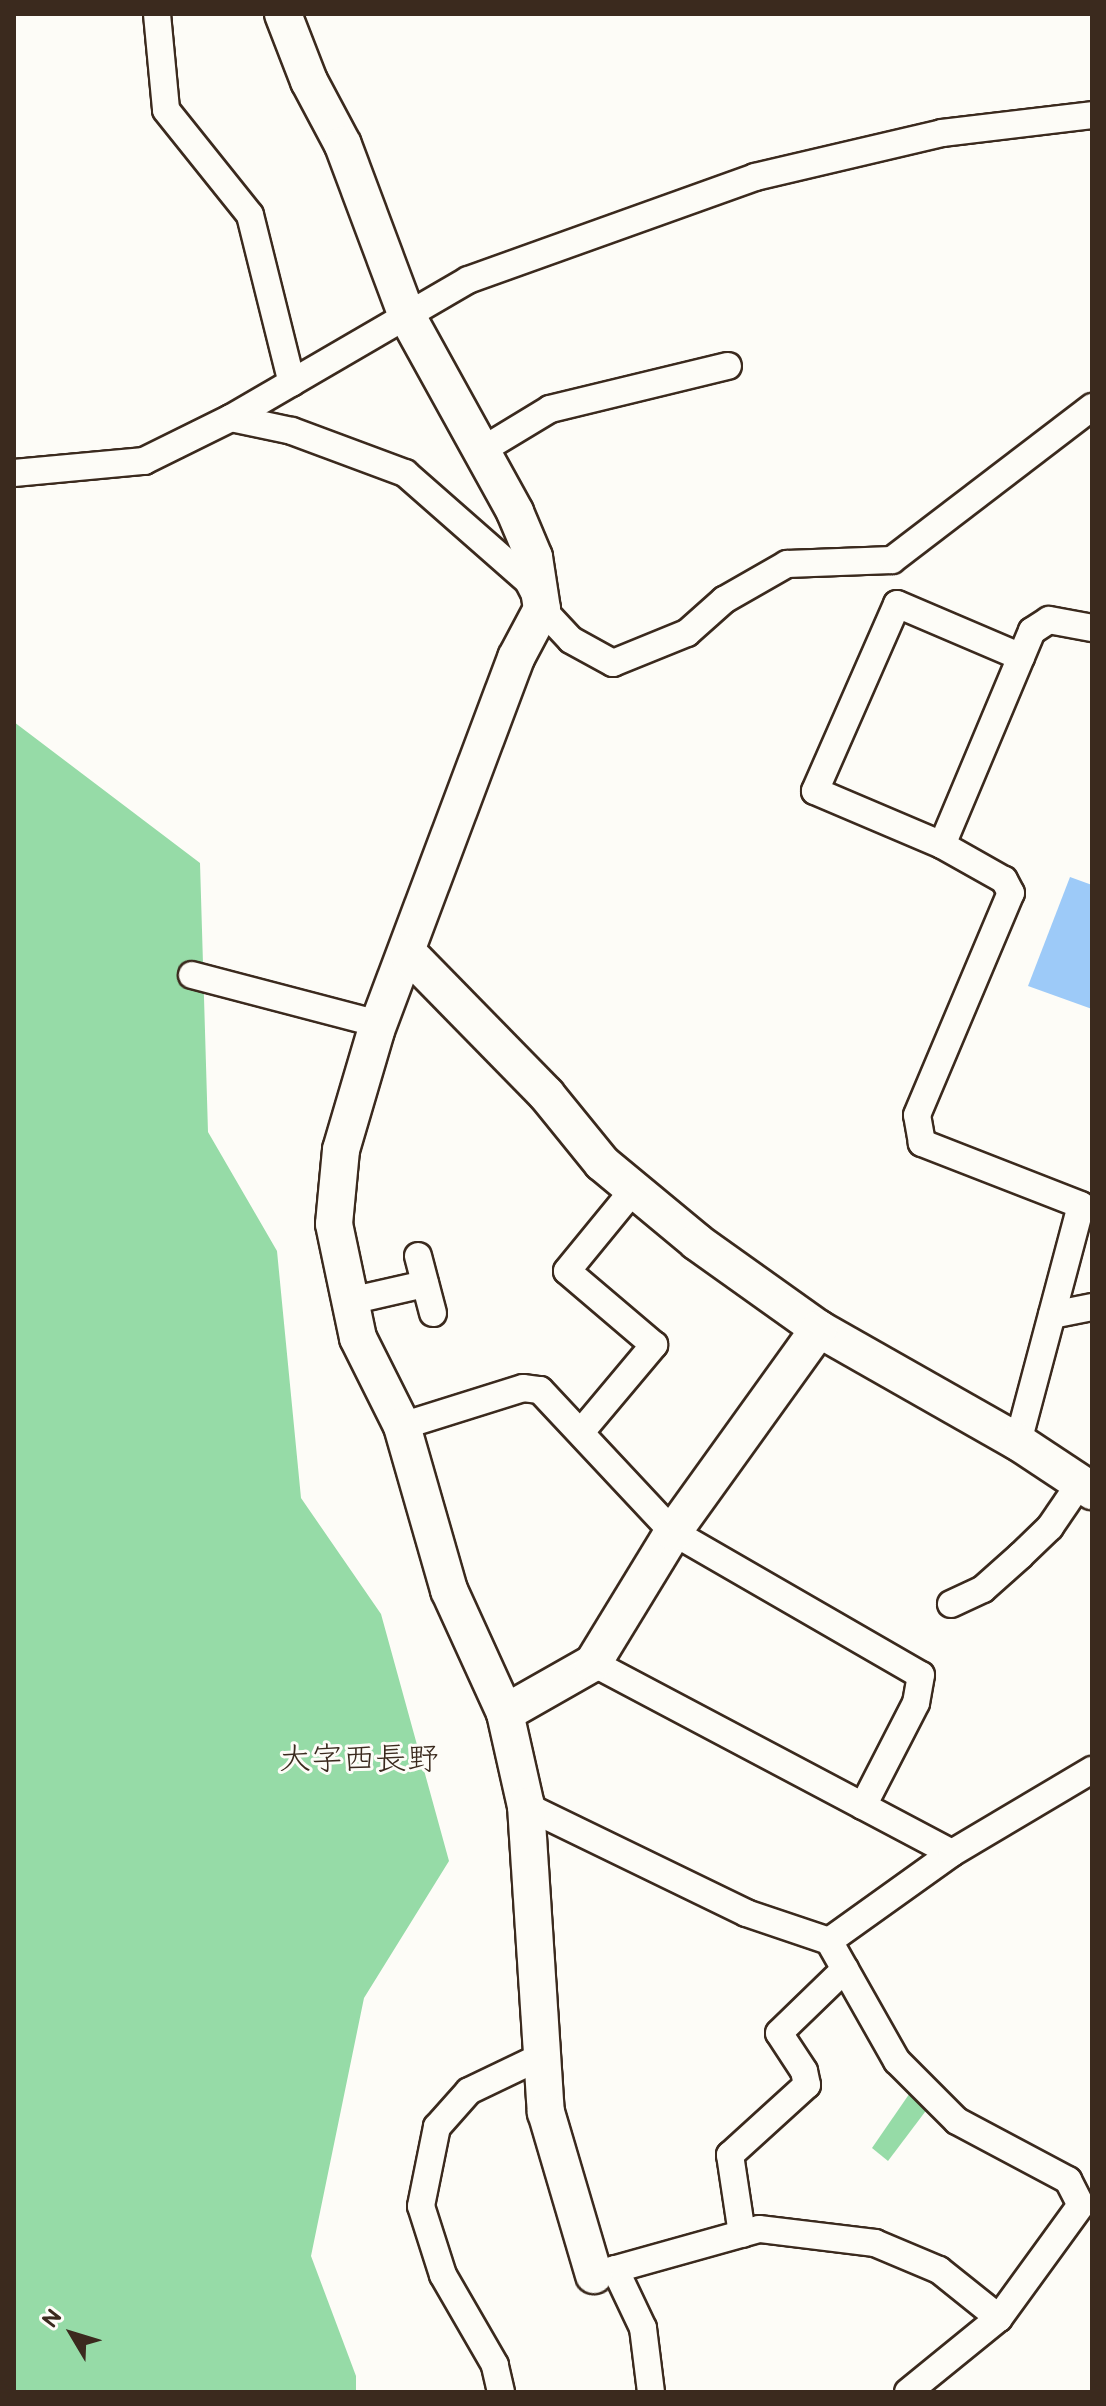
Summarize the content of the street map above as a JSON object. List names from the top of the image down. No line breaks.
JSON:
{"districts":["大字西長野"],"north":"top left"}
